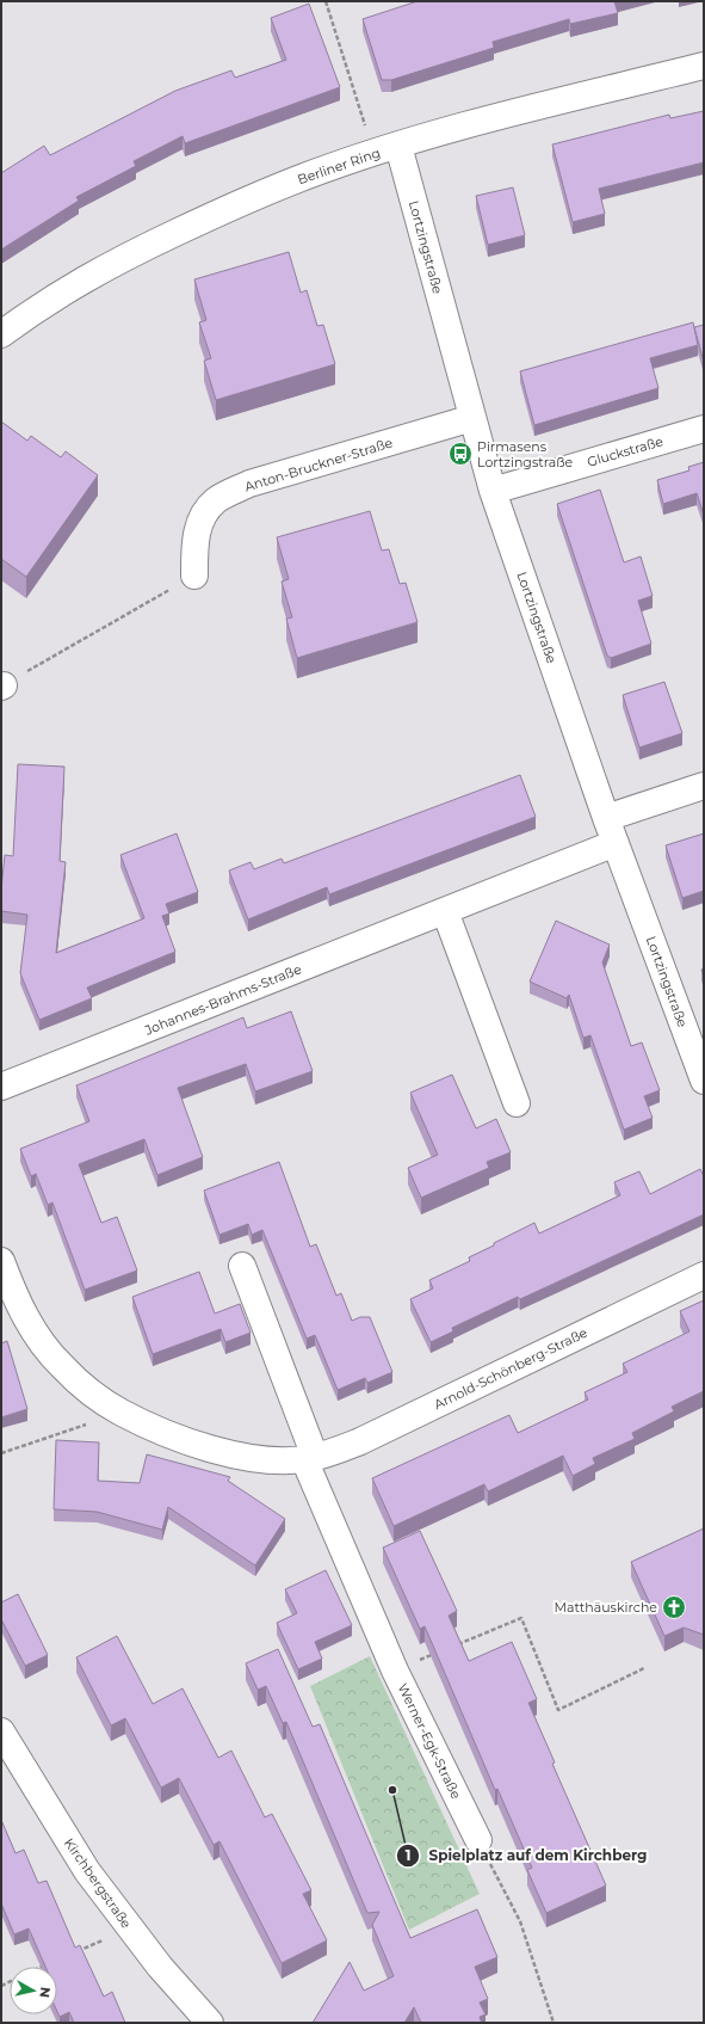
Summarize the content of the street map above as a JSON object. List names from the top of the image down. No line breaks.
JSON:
{"streets":{"street":["Berliner Ring","Lortzingstraße","Gluckstraße","Anton-Bruckner-Straße","Johannes-Brahms-Straße","Arnold-Schönberg-Straße","Werner-Egk-Straße","Kirchbergstraße"]},"crossings":[["Berliner Ring","Lortzingstraße"],["Lortzingstraße","Gluckstraße"],["Lortzingstraße","Anton-Bruckner-Straße"],["Lortzingstraße","Johannes-Brahms-Straße"],["Arnold-Schönberg-Straße","Werner-Egk-Straße"]],"places":{"bus stop":["Pirmasens Lortzingstraße"],"church":["Matthäuskirche"],"other":["Spielplatz auf dem Kirchberg"]},"north":"right"}
